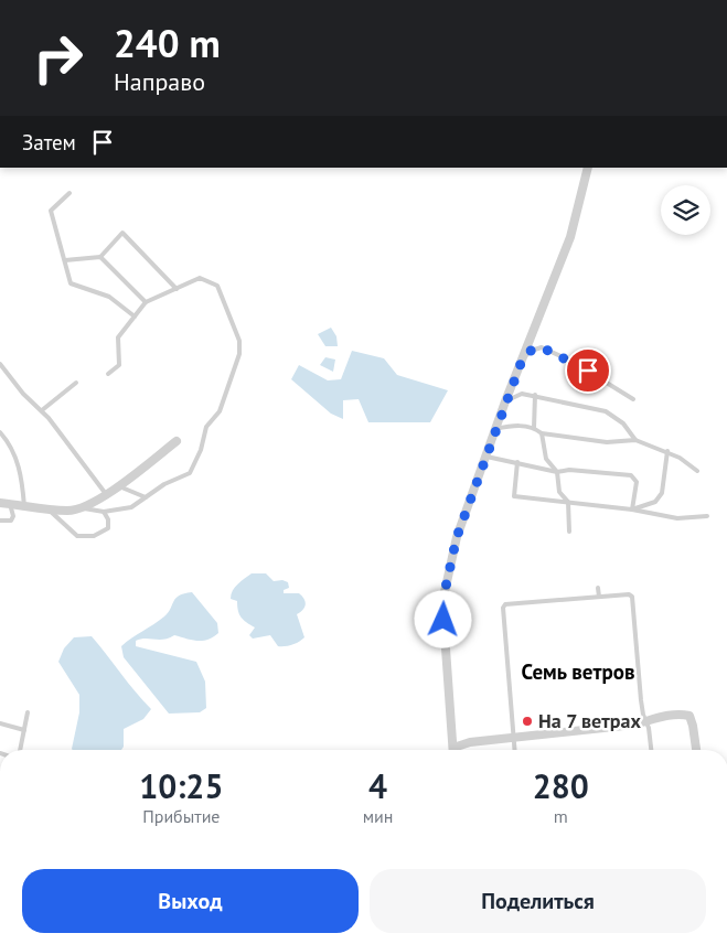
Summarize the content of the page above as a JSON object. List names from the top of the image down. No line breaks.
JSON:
{"districts":["Семь ветров"],"places":["На 7 ветрах"],"page":{"turn":["240 m","Направо"],"then":"Затем","eta":["10:25","Прибытие","4","мин","280","m"],"buttons":["Выход","Поделиться"]}}
